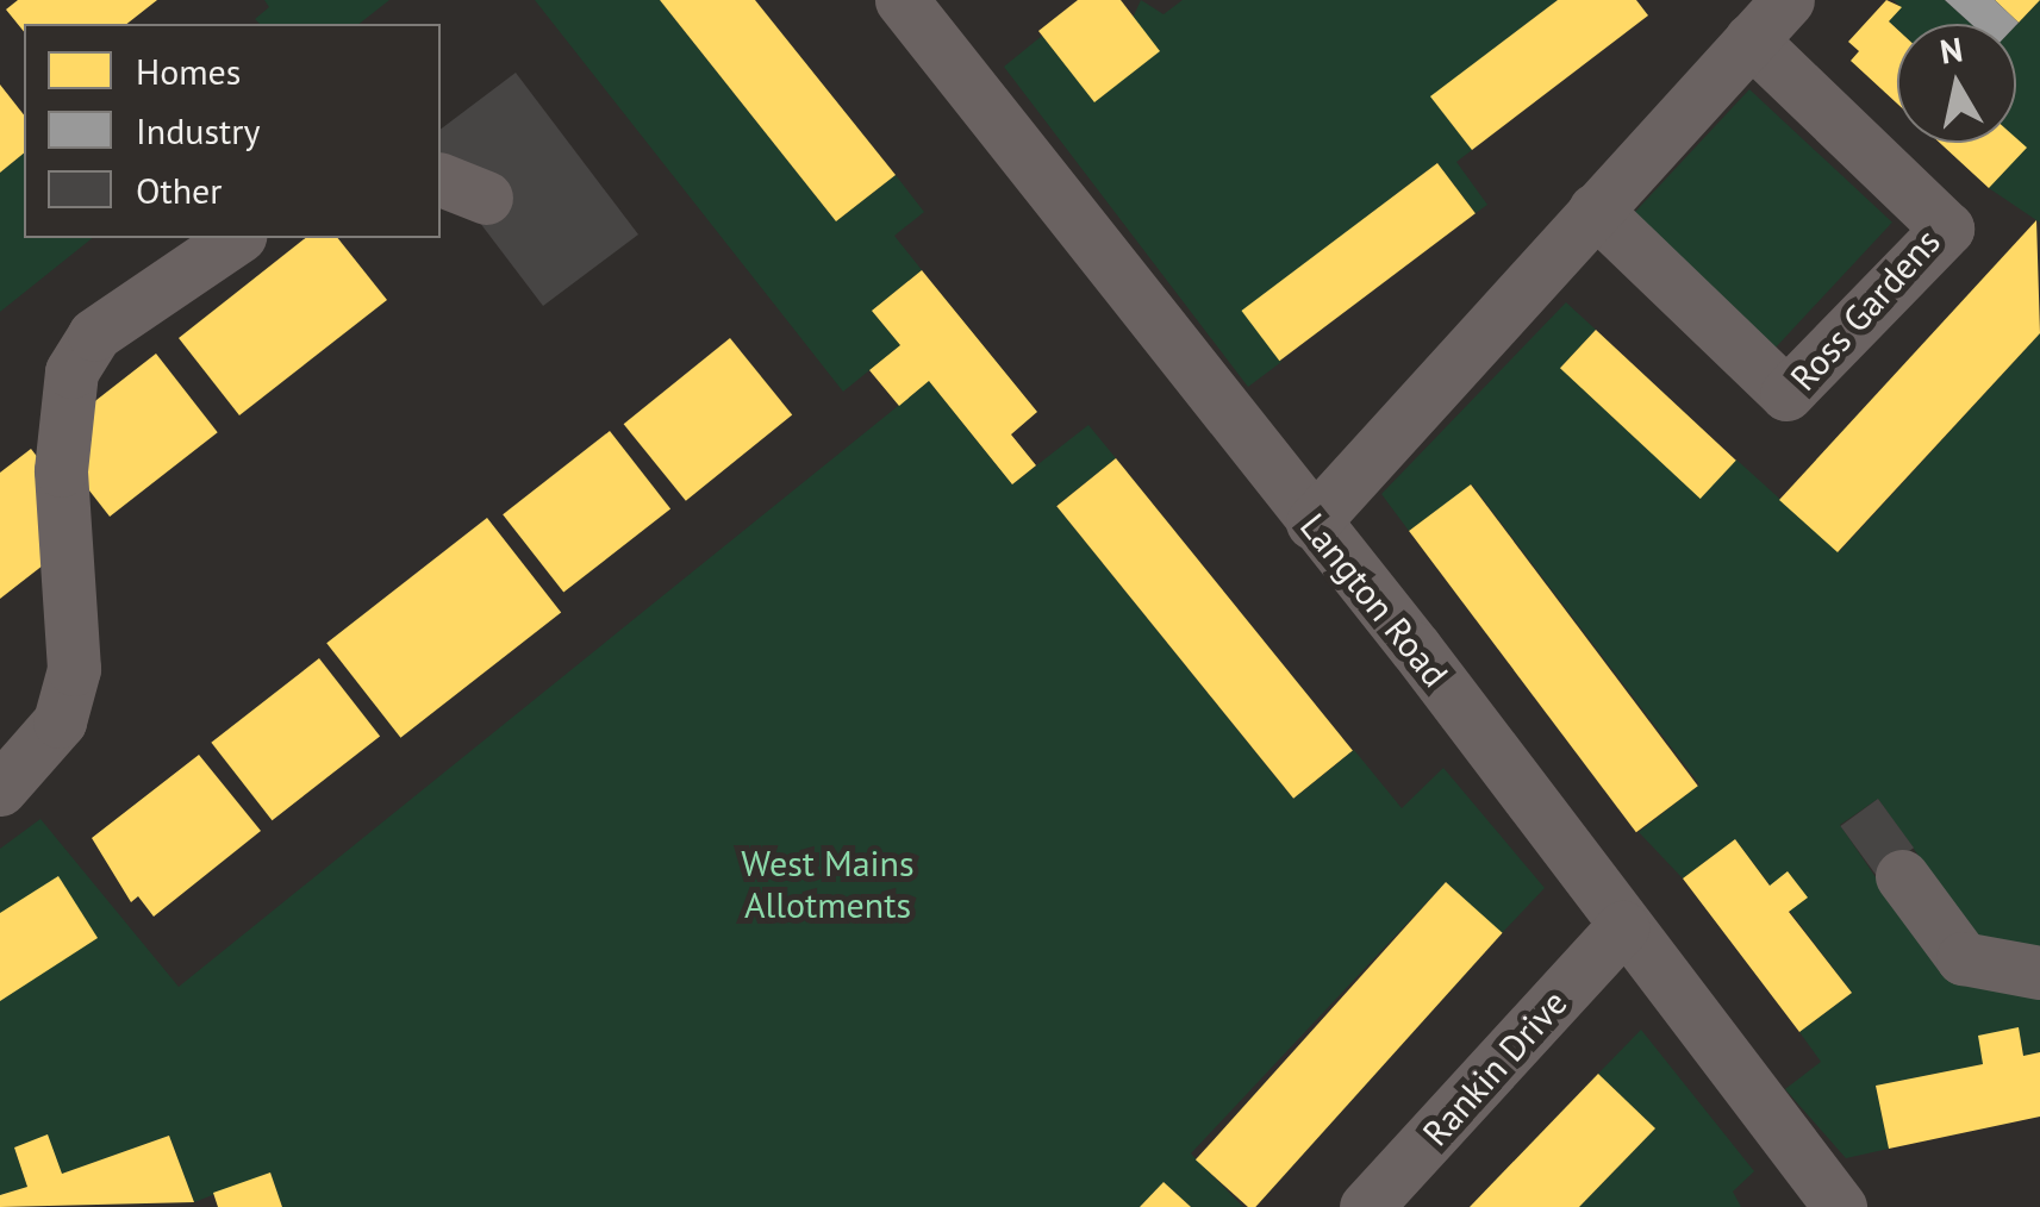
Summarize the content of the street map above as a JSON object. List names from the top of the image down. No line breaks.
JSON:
{"streets":{"street":["Ross Gardens","Langton Road","Rankin Drive"]},"crossings":[["Langton Road","Rankin Drive"]],"parks":["West Mains Allotments"],"legend":["Homes","Industry","Other"],"north":"top"}
